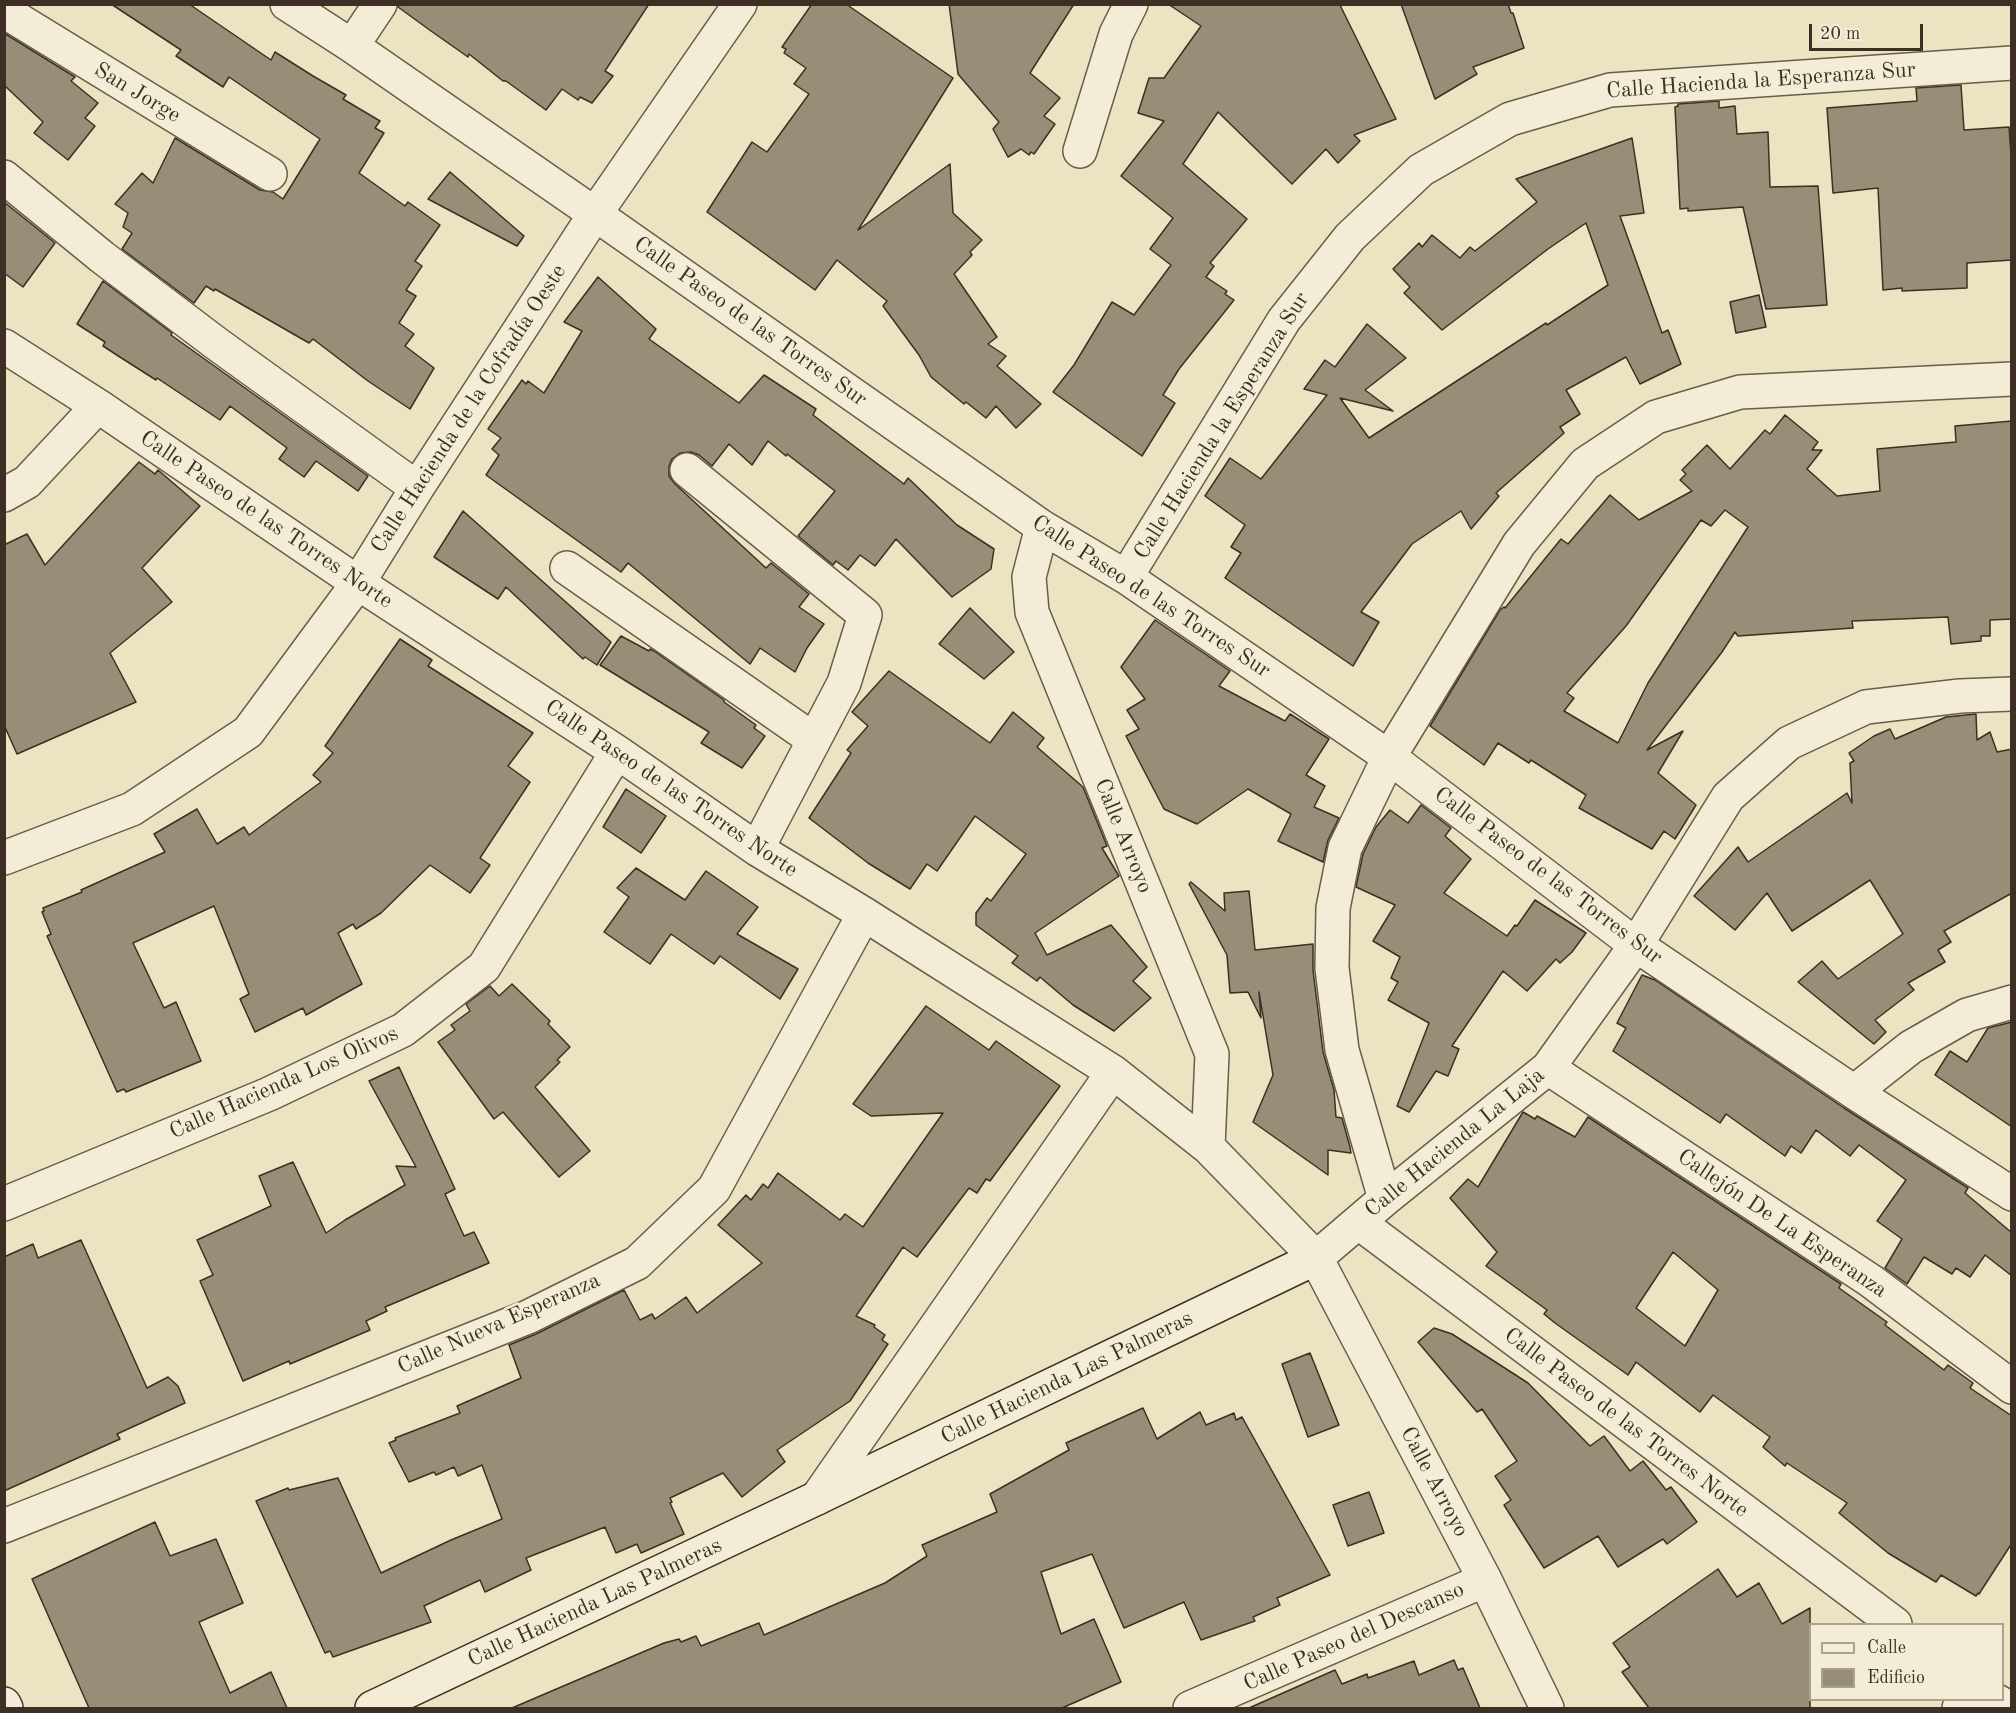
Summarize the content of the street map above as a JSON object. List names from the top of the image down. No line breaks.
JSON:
{"streets":{"street":["Calle Hacienda la Esperanza Sur","San Jorge","Calle Paseo de las Torres Sur","Calle Hacienda de la Cofradía Oeste","Calle Paseo de las Torres Norte","Calle Arroyo","Calle Hacienda Los Olivos","Calle Hacienda La Laja","Callejón De La Esperanza","Calle Nueva Esperanza","Calle Hacienda Las Palmeras","Calle Paseo del Descanso"]},"crossings":[["Calle Hacienda la Esperanza Sur","Calle Paseo de las Torres Sur"],["Calle Paseo de las Torres Sur","Calle Hacienda de la Cofradía Oeste"],["Calle Paseo de las Torres Sur","Calle Arroyo"],["Calle Paseo de las Torres Sur","Calle Hacienda La Laja"],["Calle Hacienda de la Cofradía Oeste","Calle Paseo de las Torres Norte"],["Calle Paseo de las Torres Norte","Calle Arroyo"],["Calle Paseo de las Torres Norte","Calle Hacienda Los Olivos"],["Calle Paseo de las Torres Norte","Calle Hacienda La Laja"],["Calle Paseo de las Torres Norte","Calle Nueva Esperanza"],["Calle Paseo de las Torres Norte","Calle Hacienda Las Palmeras"],["Calle Arroyo","Calle Hacienda La Laja"],["Calle Arroyo","Calle Hacienda Las Palmeras"],["Calle Arroyo","Calle Paseo del Descanso"],["Calle Hacienda La Laja","Callejón De La Esperanza"],["Calle Hacienda La Laja","Calle Hacienda Las Palmeras"]],"legend":["Calle","Edificio"],"scale_bar":"20 m"}
